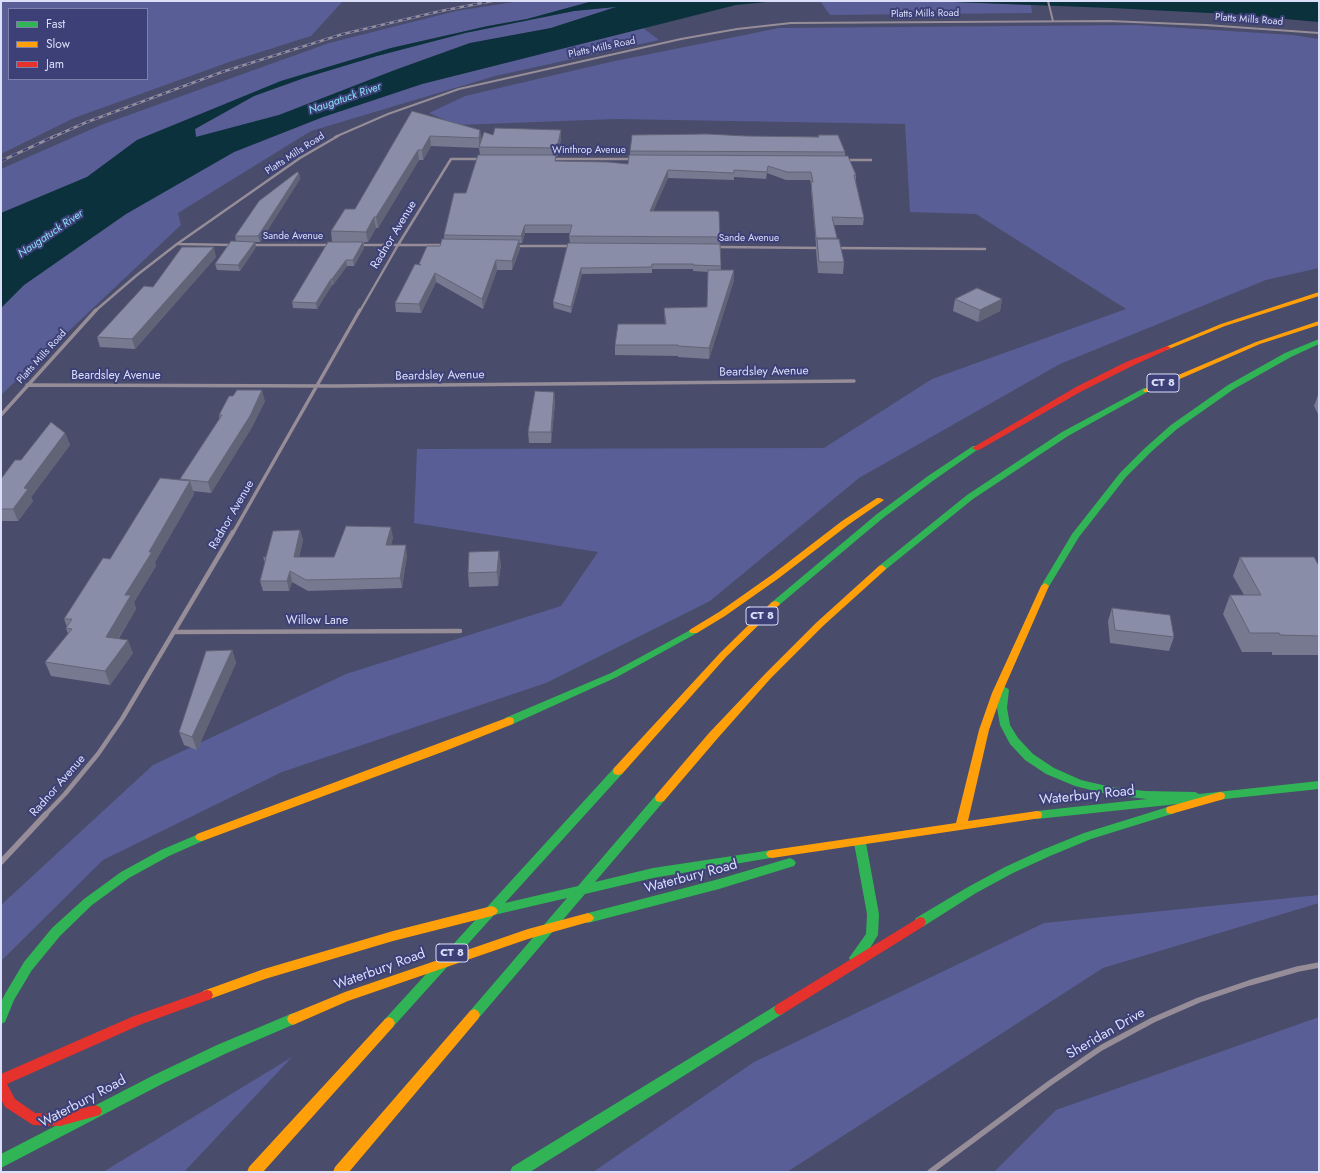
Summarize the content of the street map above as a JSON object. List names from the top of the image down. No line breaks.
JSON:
{"streets":{"main road":["CT 8","Waterbury Road"],"street":["Platts Mills Road","Winthrop Avenue","Radnor Avenue","Sande Avenue","Beardsley Avenue","Willow Lane","Sheridan Drive"]},"crossings":[["Platts Mills Road","Beardsley Avenue"],["Radnor Avenue","Beardsley Avenue"],["Radnor Avenue","Willow Lane"]],"water":["Naugatuck River"],"legend":["Fast","Slow","Jam"]}
